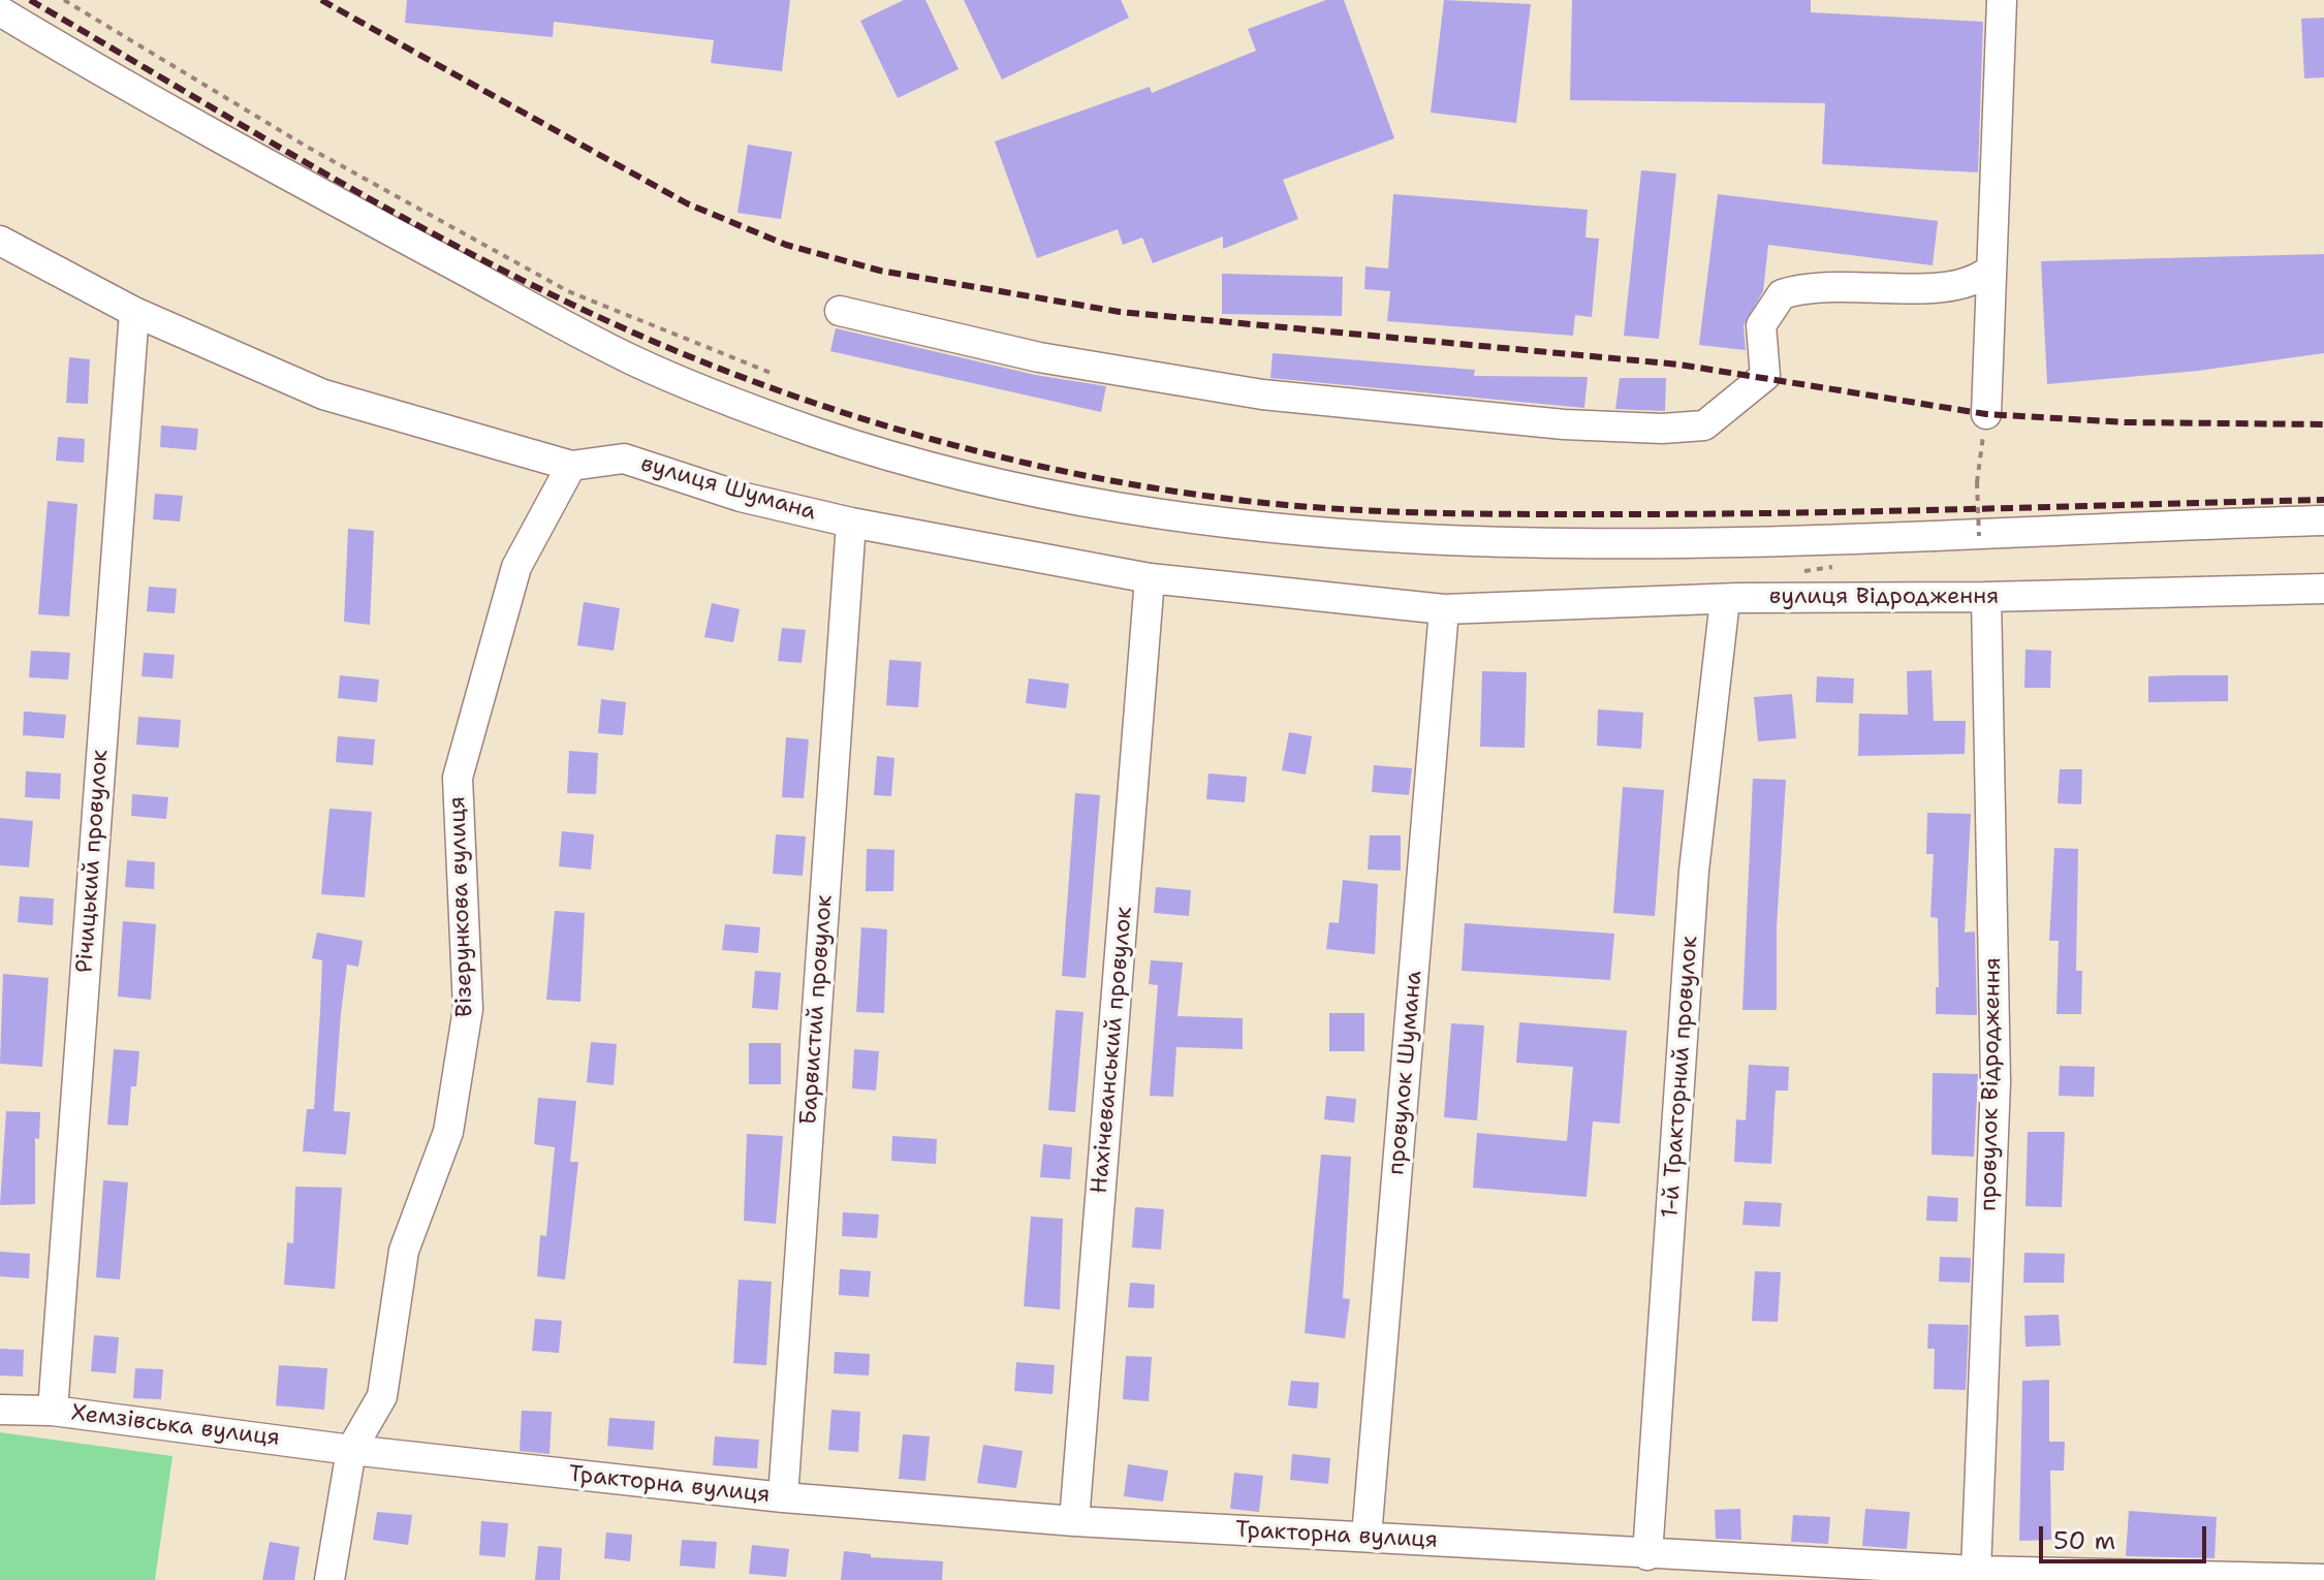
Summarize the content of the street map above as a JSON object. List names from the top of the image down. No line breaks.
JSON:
{"streets":{"street":["вулиця Шумана","вулиця Відродження","Річицький провулок","Візерункова вулиця","Барвистий провулок","Нахічеванський провулок","провулок Шумана","1-й Тракторний провулок","провулок Відродження","Хемзівська вулиця","Тракторна вулиця"]},"crossings":[["вулиця Шумана","вулиця Відродження"],["вулиця Шумана","Річицький провулок"],["вулиця Шумана","Візерункова вулиця"],["вулиця Шумана","Барвистий провулок"],["вулиця Шумана","Нахічеванський провулок"],["вулиця Шумана","провулок Шумана"],["вулиця Відродження","провулок Шумана"],["вулиця Відродження","1-й Тракторний провулок"],["вулиця Відродження","провулок Відродження"],["Річицький провулок","Хемзівська вулиця"],["Візерункова вулиця","Хемзівська вулиця"],["Візерункова вулиця","Тракторна вулиця"],["Барвистий провулок","Тракторна вулиця"],["Нахічеванський провулок","Тракторна вулиця"],["провулок Шумана","Тракторна вулиця"],["1-й Тракторний провулок","Тракторна вулиця"],["провулок Відродження","Тракторна вулиця"],["Хемзівська вулиця","Тракторна вулиця"]],"scale_bar":"50 m"}
